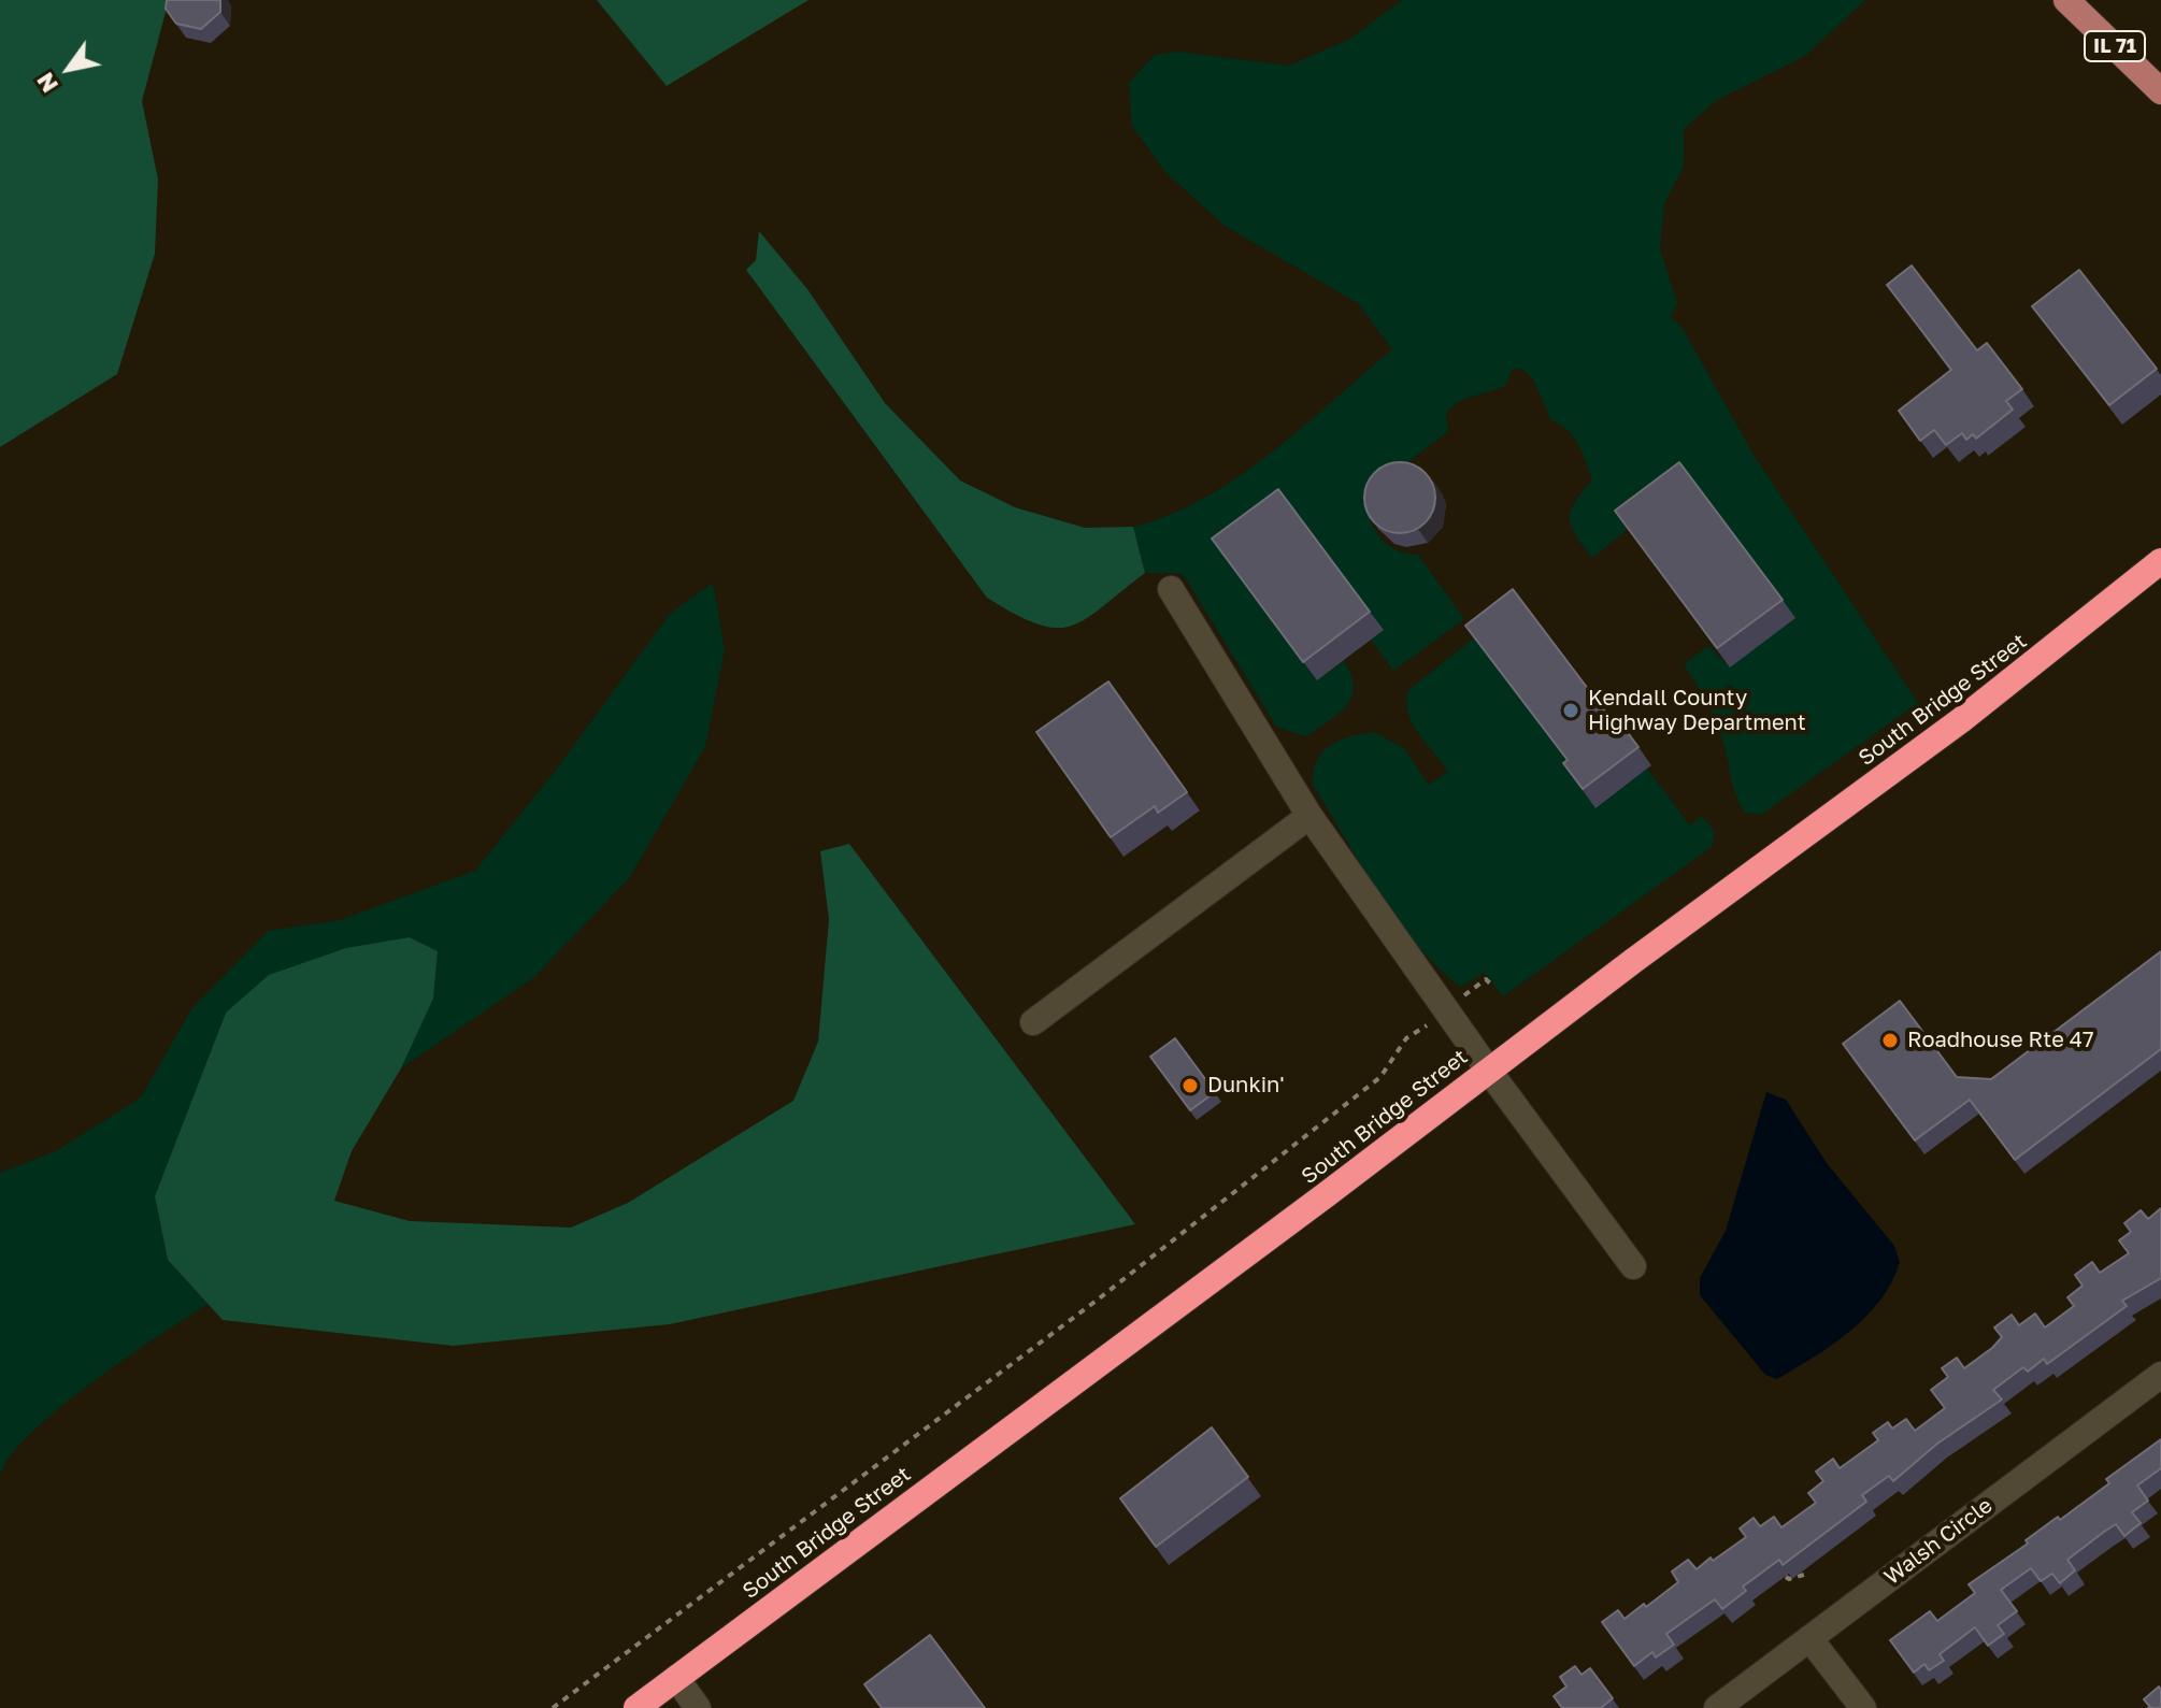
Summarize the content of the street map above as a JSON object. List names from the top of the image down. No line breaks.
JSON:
{"streets":{"highway":["South Bridge Street"],"main road":["IL 71"],"street":["Walsh Circle"]},"places":["Kendall County Highway Department","Roadhouse Rte 47","Dunkin'"],"north":"bottom left"}
